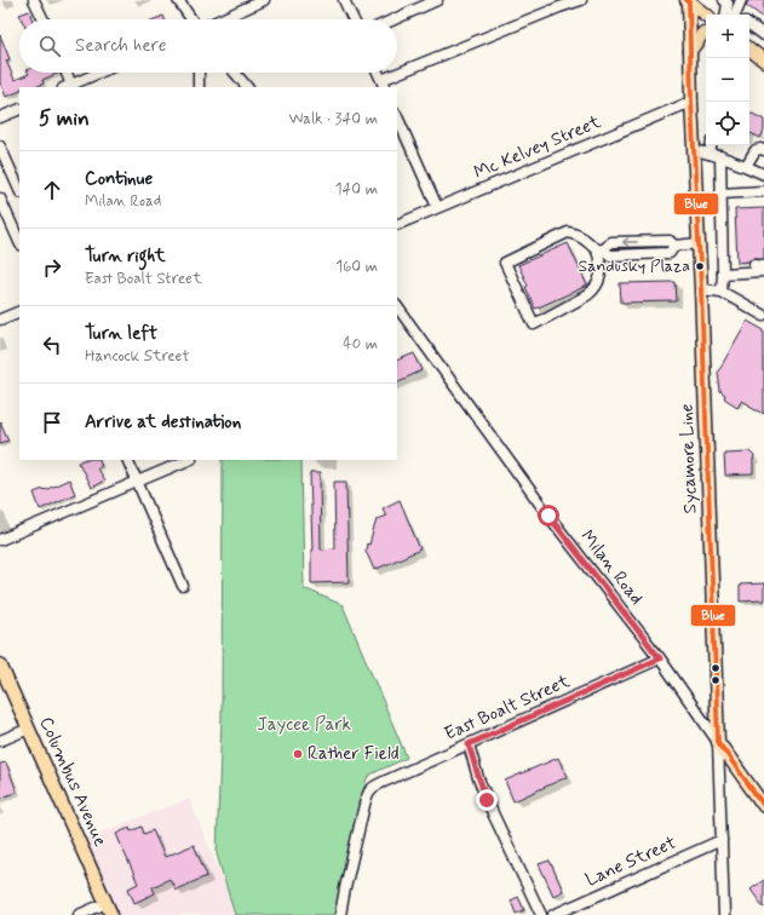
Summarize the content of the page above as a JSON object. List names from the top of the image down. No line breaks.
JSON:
{"streets":{"main road":["Sycamore Line","Milan Road","Columbus Avenue"],"street":["Mc Kelvey Street","East Boalt Street","Lane Street"]},"crossings":[["Mc Kelvey Street","Sycamore Line"],["Sycamore Line","Milan Road"],["Sycamore Line","Lane Street"],["Milan Road","East Boalt Street"]],"parks":["Jaycee Park"],"places":["Sandusky Plaza","Rather Field"],"lines":["transit line Blue"],"page":{"map_buttons":["+","−"],"search":"Search here","heading":["5 min","Walk · 340 m"],"list":[["Continue","Milan Road","140 m"],["Turn right","East Boalt Street","160 m"],["Turn left","Hancock Street","40 m"],"Arrive at destination"]}}
